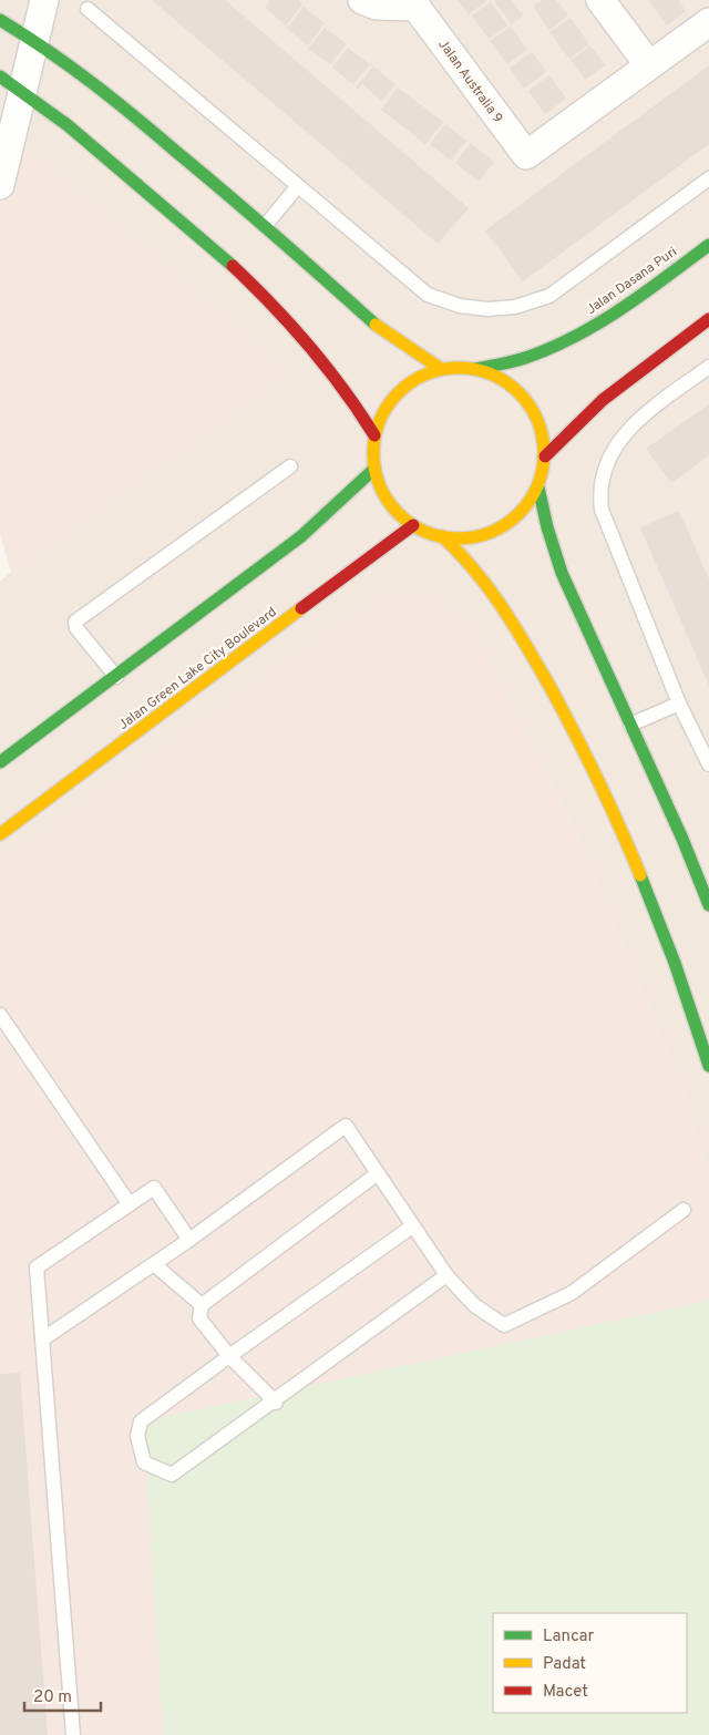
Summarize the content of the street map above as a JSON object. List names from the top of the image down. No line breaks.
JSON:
{"streets":{"main road":["Jalan Dasana Puri","Jalan Green Lake City Boulevard"],"street":["Jalan Australia 9"]},"crossings":[["Jalan Dasana Puri","Jalan Green Lake City Boulevard"]],"legend":["Lancar","Padat","Macet"],"scale_bar":"20 m"}
